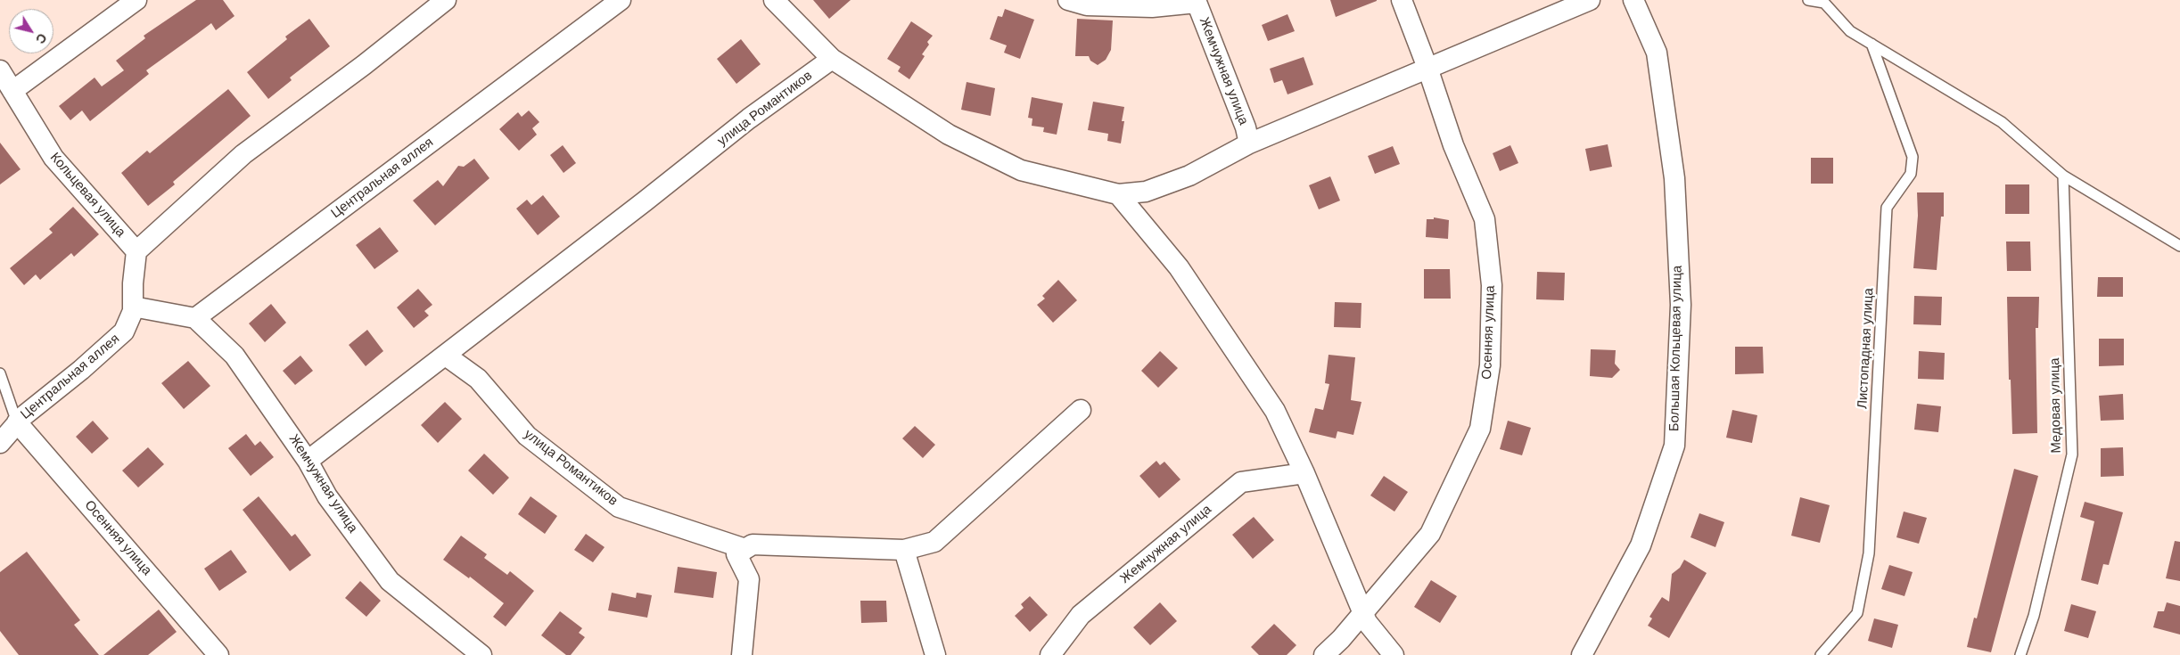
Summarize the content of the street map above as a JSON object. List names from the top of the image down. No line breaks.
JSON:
{"streets":{"street":["Жемчужная улица","улица Романтиков","Центральная аллея","Кольцевая улица","Осенняя улица","Большая Кольцевая улица"],"lane":["Листопадная улица","Медовая улица"]},"crossings":[["Жемчужная улица","улица Романтиков"],["Жемчужная улица","Центральная аллея"],["Центральная аллея","Кольцевая улица"],["Центральная аллея","Осенняя улица"]],"north":"bottom right"}
